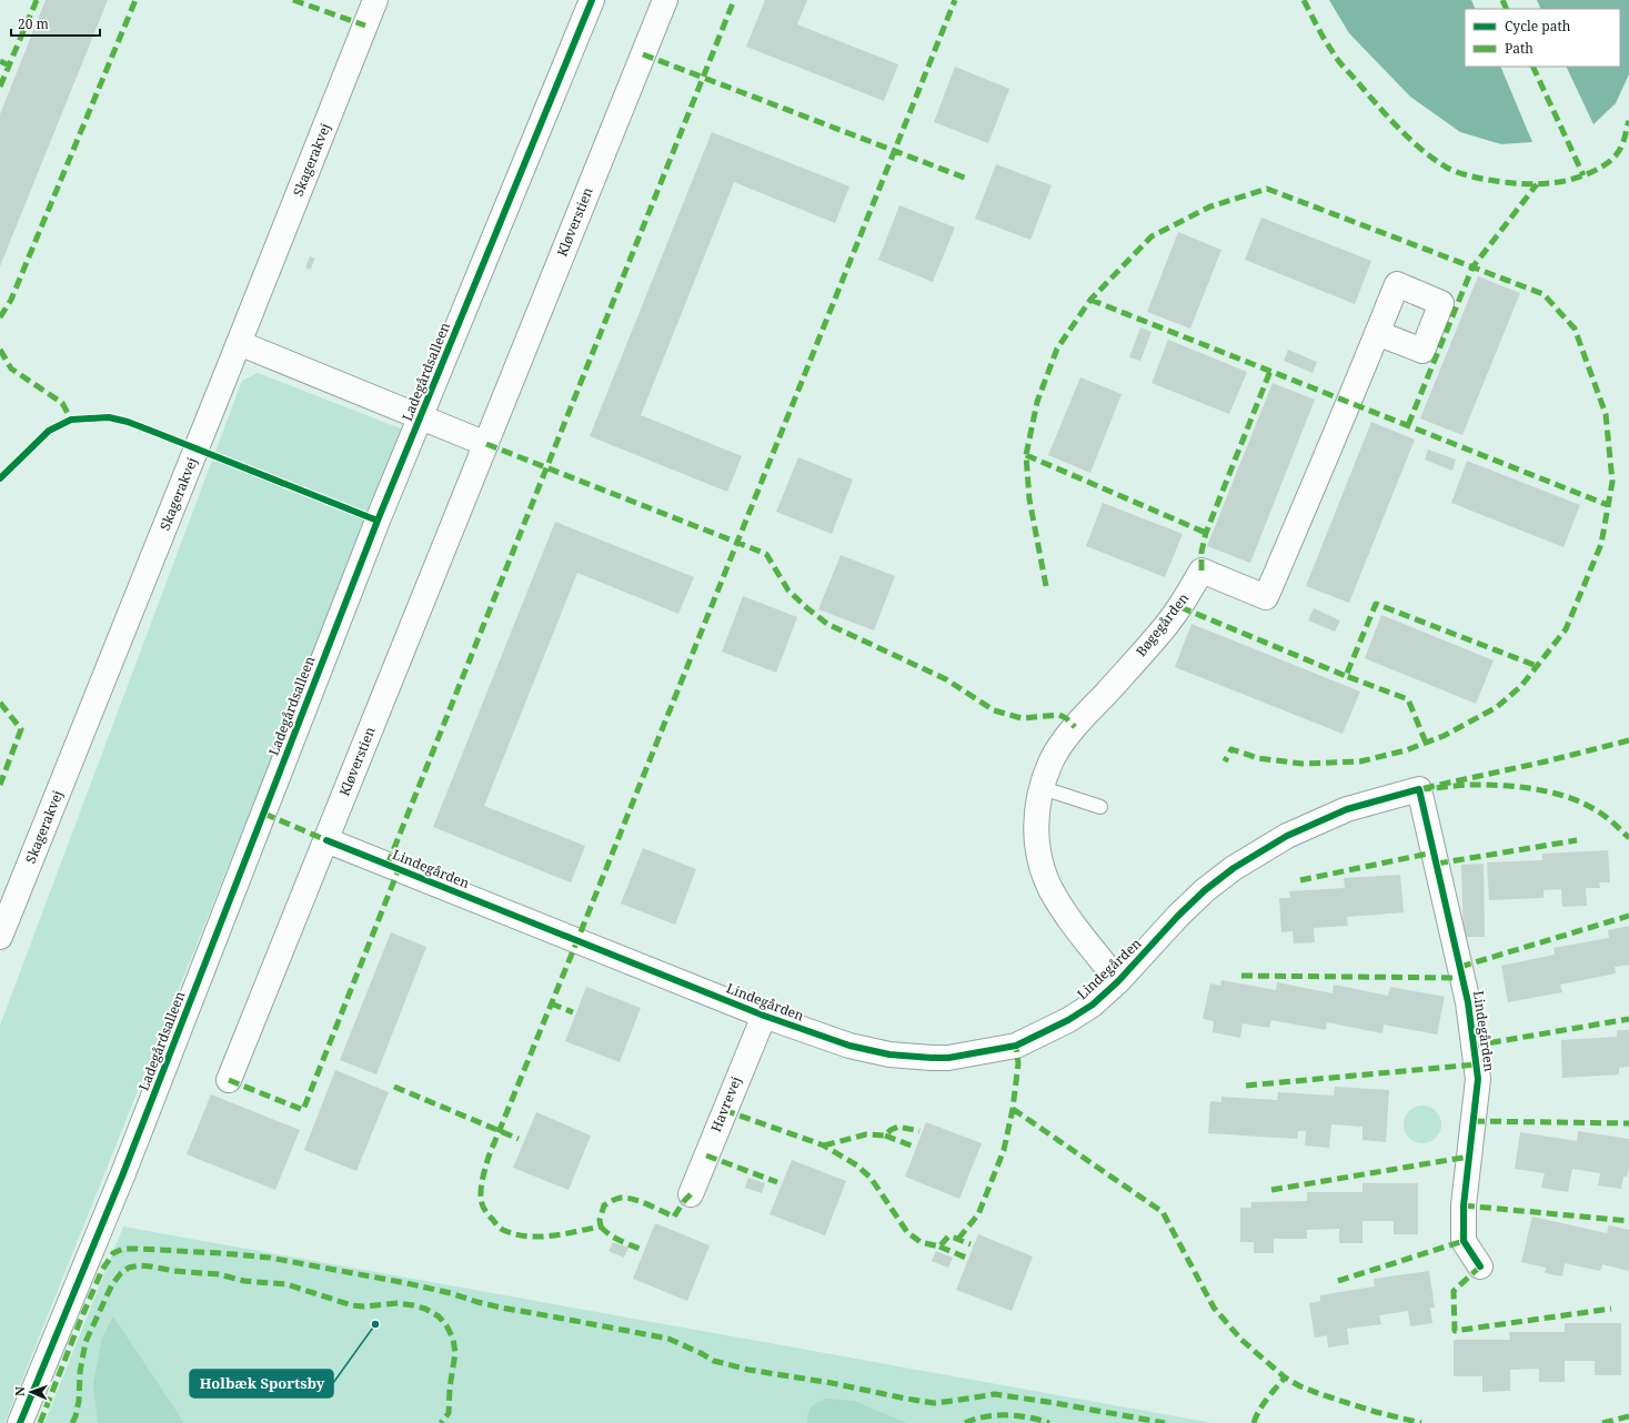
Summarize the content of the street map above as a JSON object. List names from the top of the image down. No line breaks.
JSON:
{"streets":{"street":["Skagerakvej","Kløverstien","Ladegårdsalleen","Bøgegården","Lindegården","Havrevej"]},"crossings":[["Kløverstien","Lindegården"],["Bøgegården","Lindegården"],["Lindegården","Havrevej"]],"places":["Holbæk Sportsby"],"legend":["Cycle path","Path"],"scale_bar":"20 m","north":"left"}
